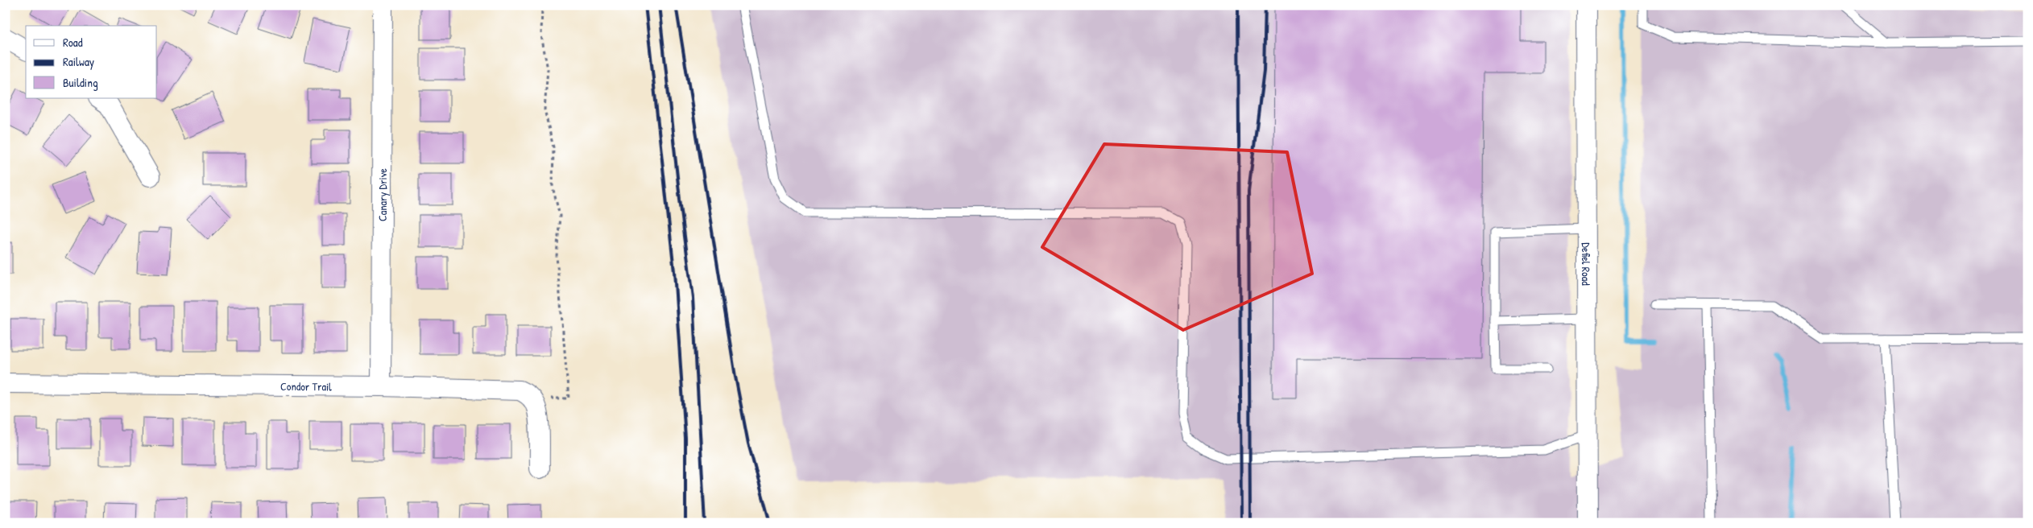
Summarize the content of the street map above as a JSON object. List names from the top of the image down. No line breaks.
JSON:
{"streets":{"street":["Canary Drive","Defiel Road","Condor Trail"]},"crossings":[["Canary Drive","Condor Trail"]],"legend":["Road","Railway","Building"]}
